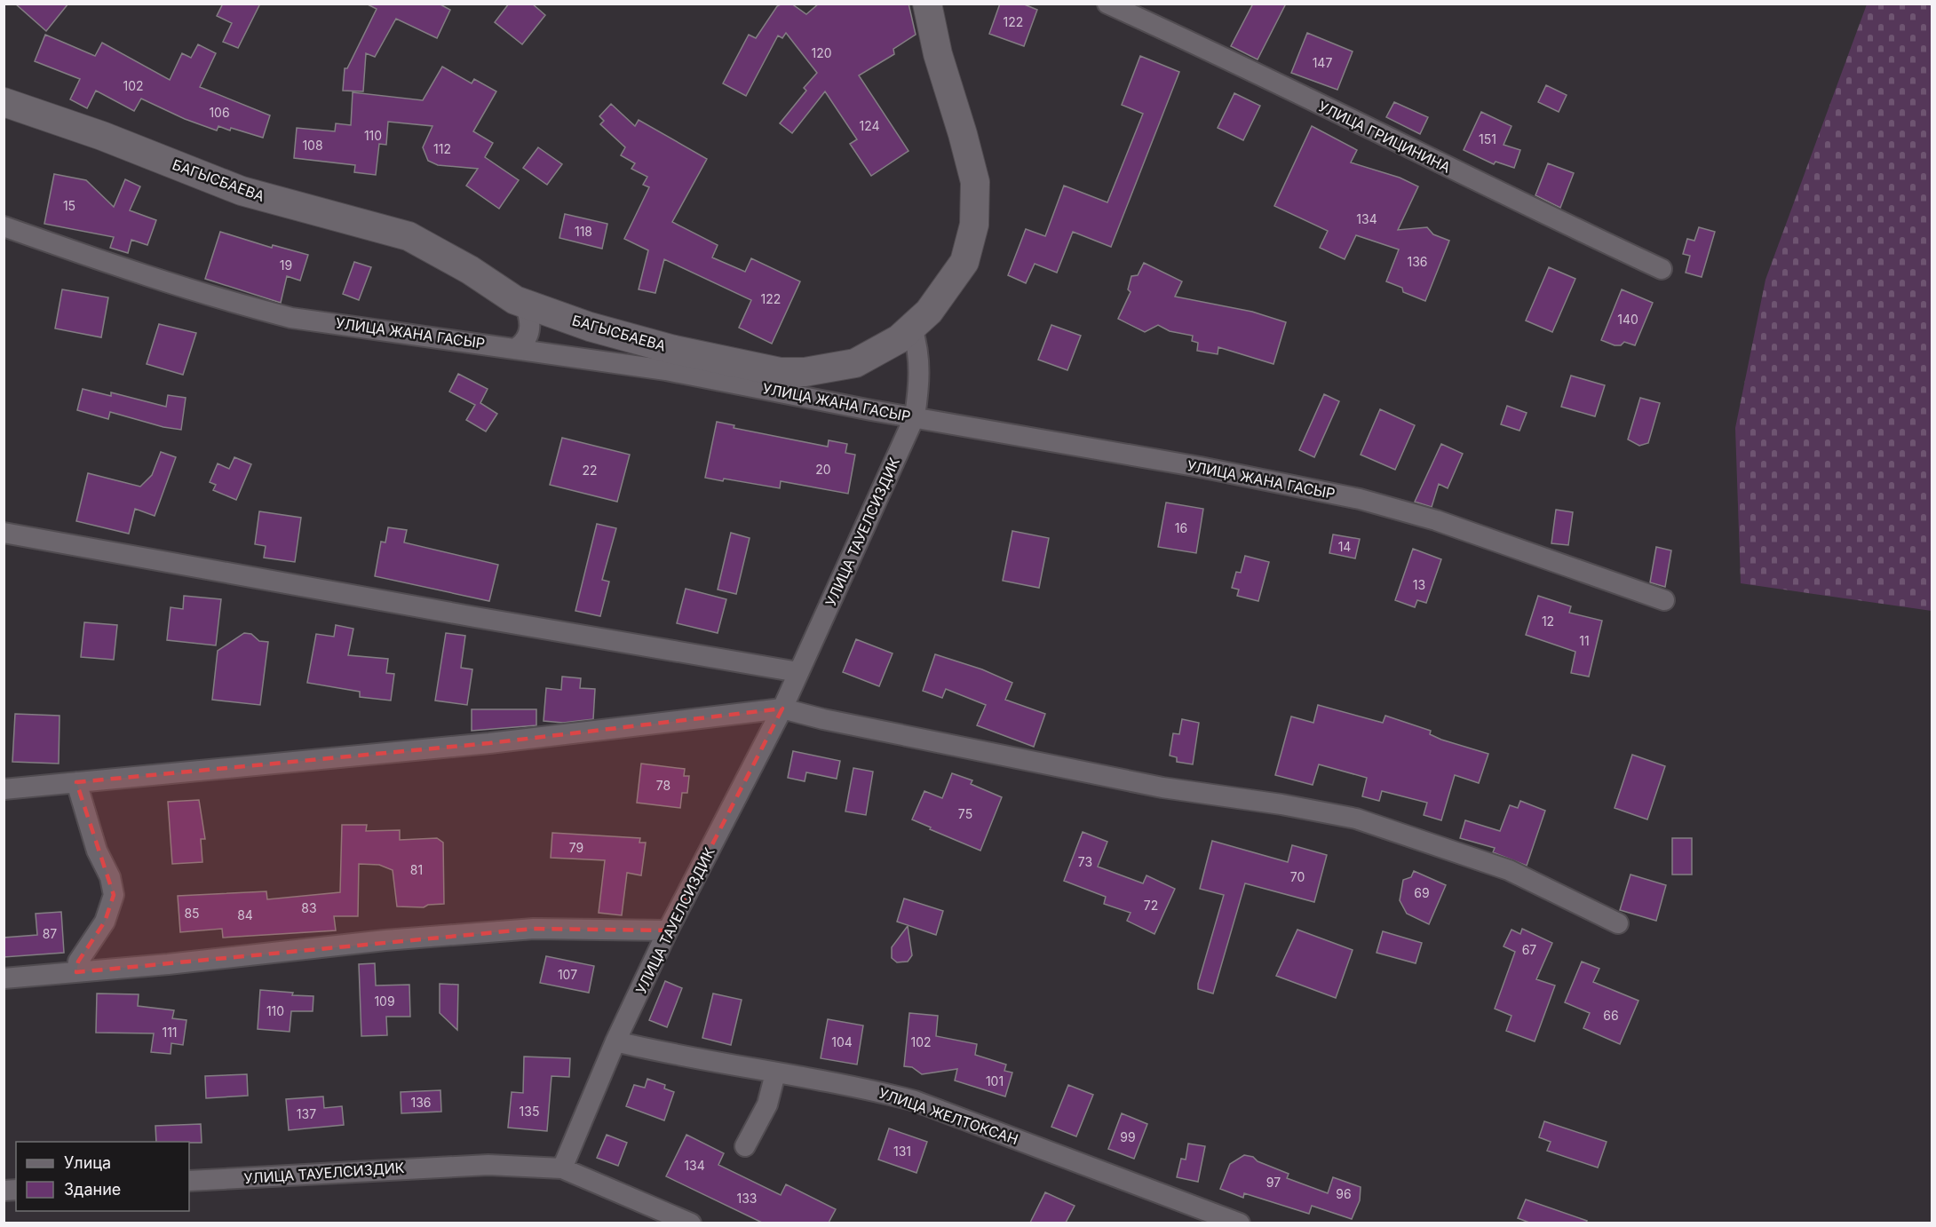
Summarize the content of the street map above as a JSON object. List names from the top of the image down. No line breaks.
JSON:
{"streets":{"street":["УЛИЦА ГРИЦИНИНА","БАГЫСБАЕВА","УЛИЦА ЖАНА ГАСЫР","УЛИЦА ТАУЕЛСИЗДИК","УЛИЦА ЖЕЛТОКСАН"]},"crossings":[["БАГЫСБАЕВА","УЛИЦА ЖАНА ГАСЫР"],["БАГЫСБАЕВА","УЛИЦА ТАУЕЛСИЗДИК"],["УЛИЦА ЖАНА ГАСЫР","УЛИЦА ТАУЕЛСИЗДИК"],["УЛИЦА ТАУЕЛСИЗДИК","УЛИЦА ЖЕЛТОКСАН"]],"house_numbers":["122","120","147","102","106","124","110","151","108","112","15","134","118","136","19","122","140","20","22","16","14","13","12","11","78","75","79","73","81","70","69","72","83","85","84","87","67","107","109","110","66","111","104","102","101","136","135","137","99","131","134","97","96","133"],"legend":["Улица","Здание"]}
